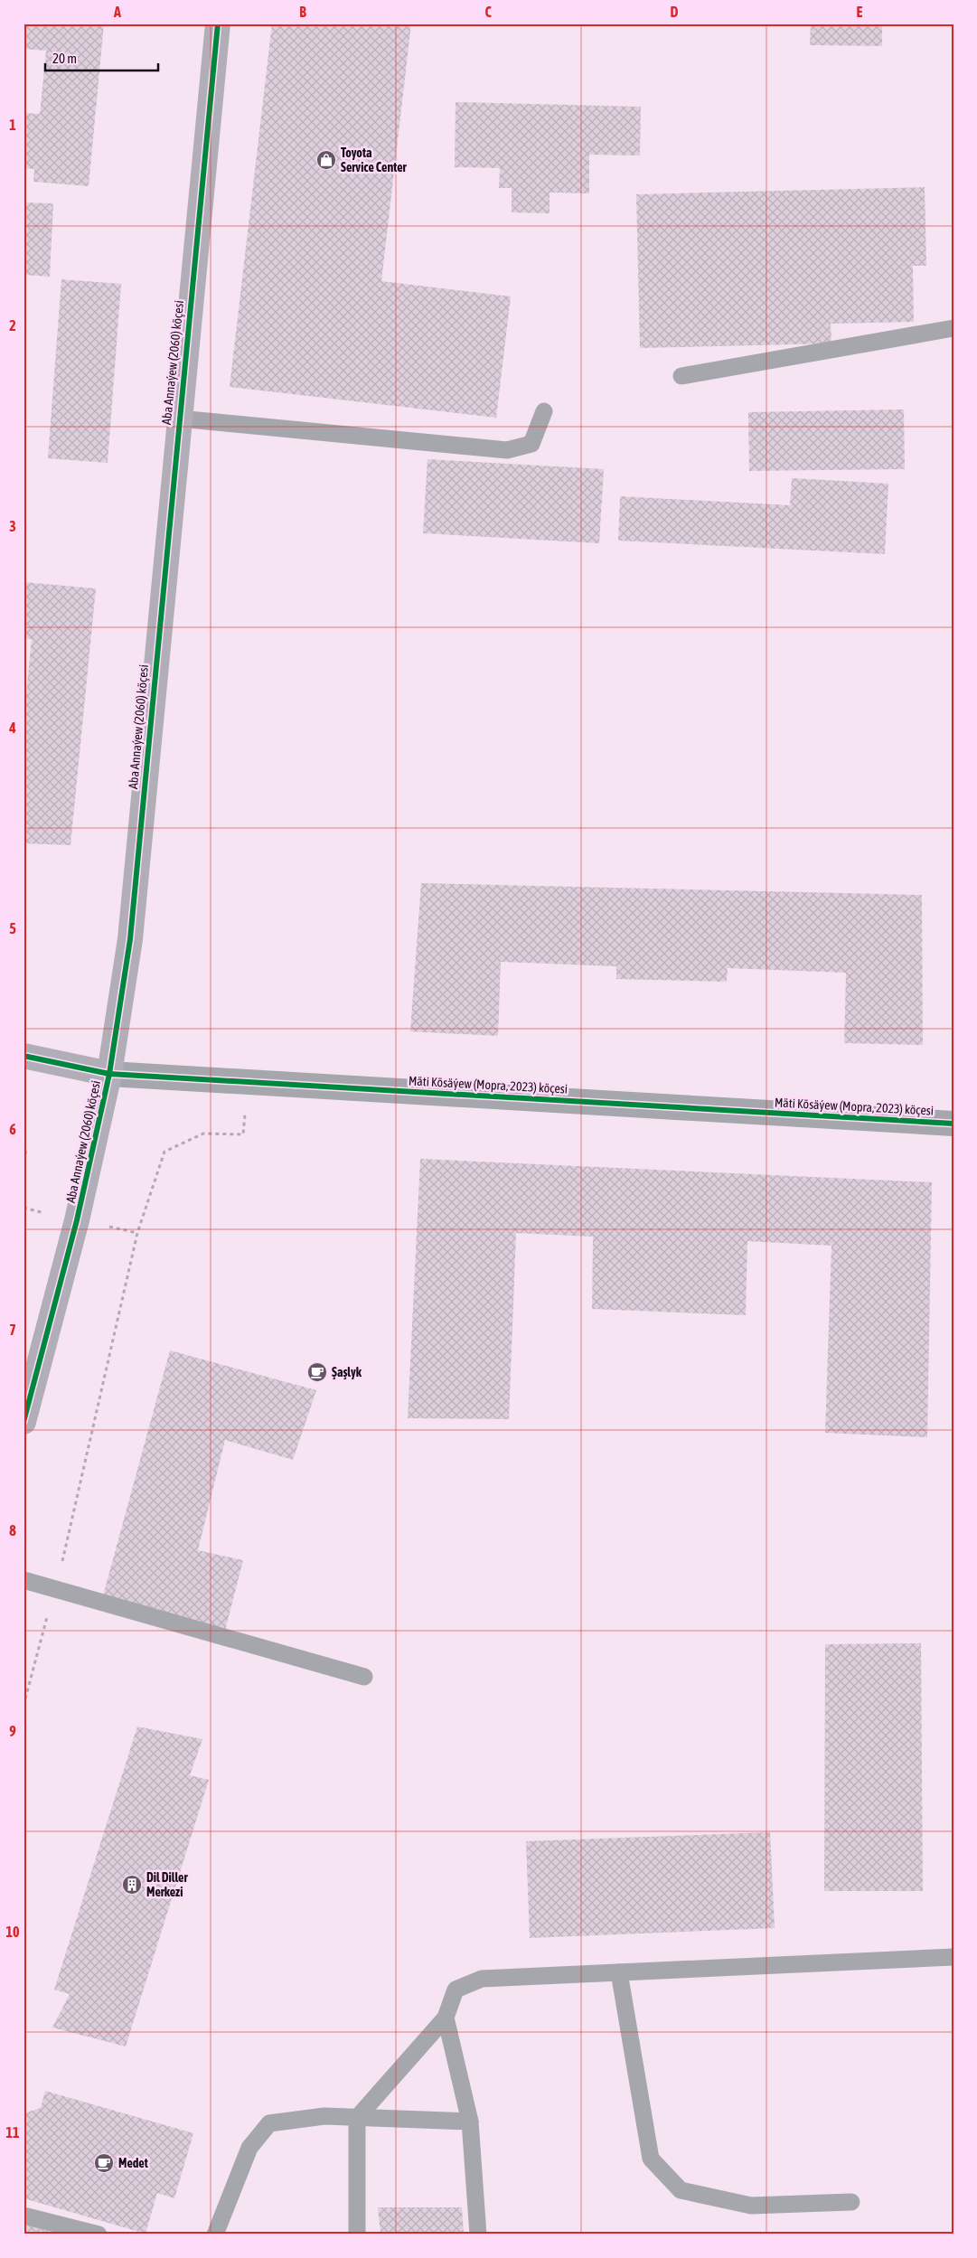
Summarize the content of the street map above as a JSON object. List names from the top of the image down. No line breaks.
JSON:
{"streets":{"street":["Aba Annaýew (2060) köçesi","Mäti Kösäýew (Mopra, 2023) köçesi"]},"crossings":[["Aba Annaýew (2060) köçesi","Mäti Kösäýew (Mopra, 2023) köçesi"]],"places":{"shop":["Toyota Service Center"],"cafe":["Şaşlyk","Medet"],"building":["Dil Diller Merkezi"]},"scale_bar":"20 m","grid":{"columns":["A","B","C","D","E"],"rows":["1","2","3","4","5","6","7","8","9","10","11"]}}
